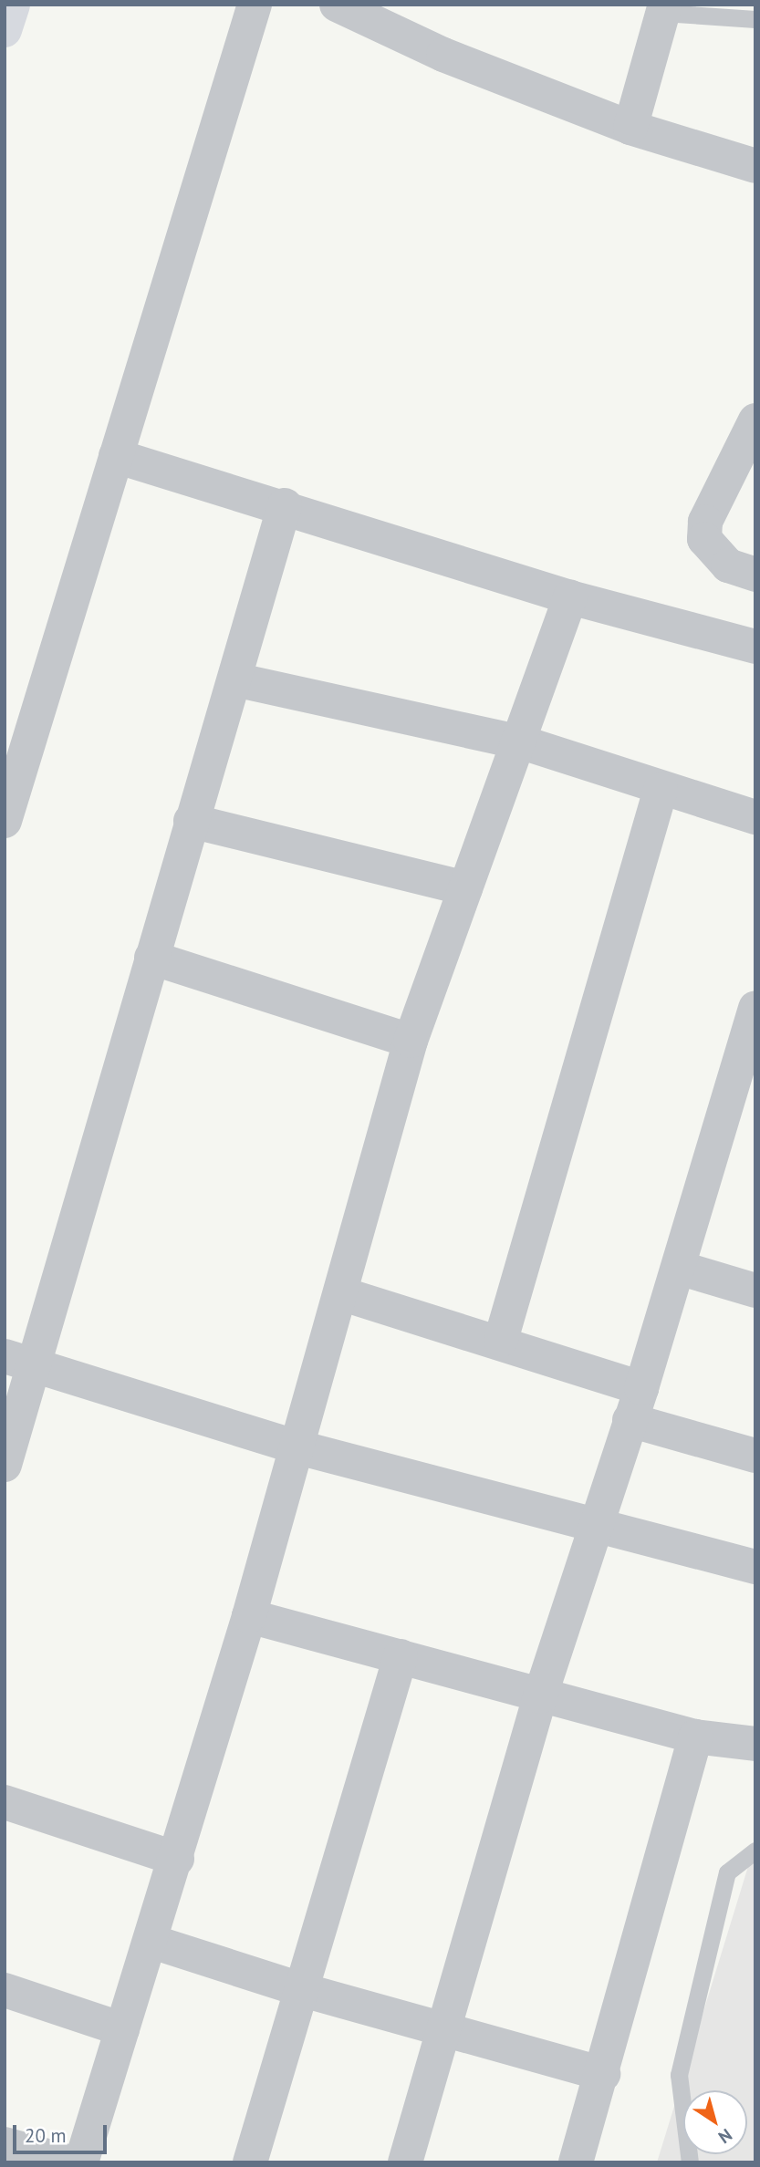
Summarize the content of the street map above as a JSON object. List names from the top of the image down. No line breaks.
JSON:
{"scale_bar":"20 m","north":"bottom right"}
